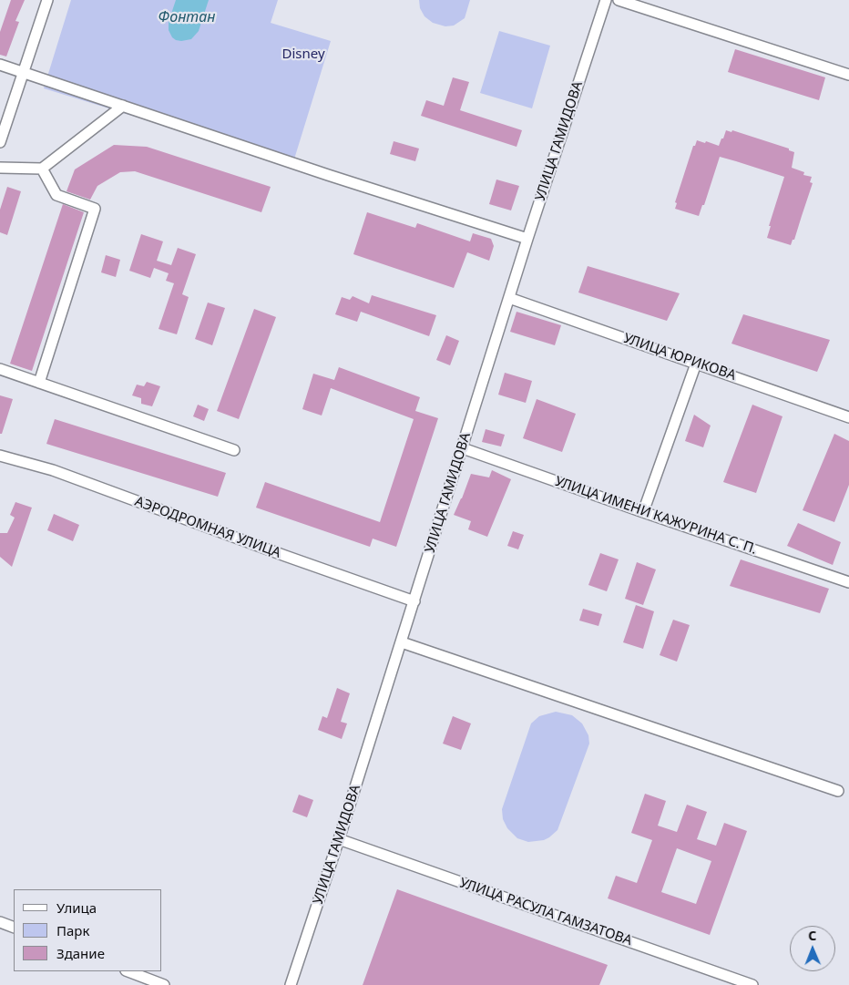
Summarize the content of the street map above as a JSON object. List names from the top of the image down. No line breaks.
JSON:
{"streets":{"street":["УЛИЦА ГАМИДОВА","УЛИЦА ЮРИКОВА","УЛИЦА ИМЕНИ КАЖУРИНА С. П.","АЭРОДРОМНАЯ УЛИЦА","УЛИЦА РАСУЛА ГАМЗАТОВА"]},"crossings":[["УЛИЦА ГАМИДОВА","УЛИЦА ЮРИКОВА"],["УЛИЦА ГАМИДОВА","УЛИЦА ИМЕНИ КАЖУРИНА С. П."],["УЛИЦА ГАМИДОВА","АЭРОДРОМНАЯ УЛИЦА"],["УЛИЦА ГАМИДОВА","УЛИЦА РАСУЛА ГАМЗАТОВА"]],"water":["Фонтан"],"parks":["Disney"],"legend":["Улица","Парк","Здание"],"north":"top"}
